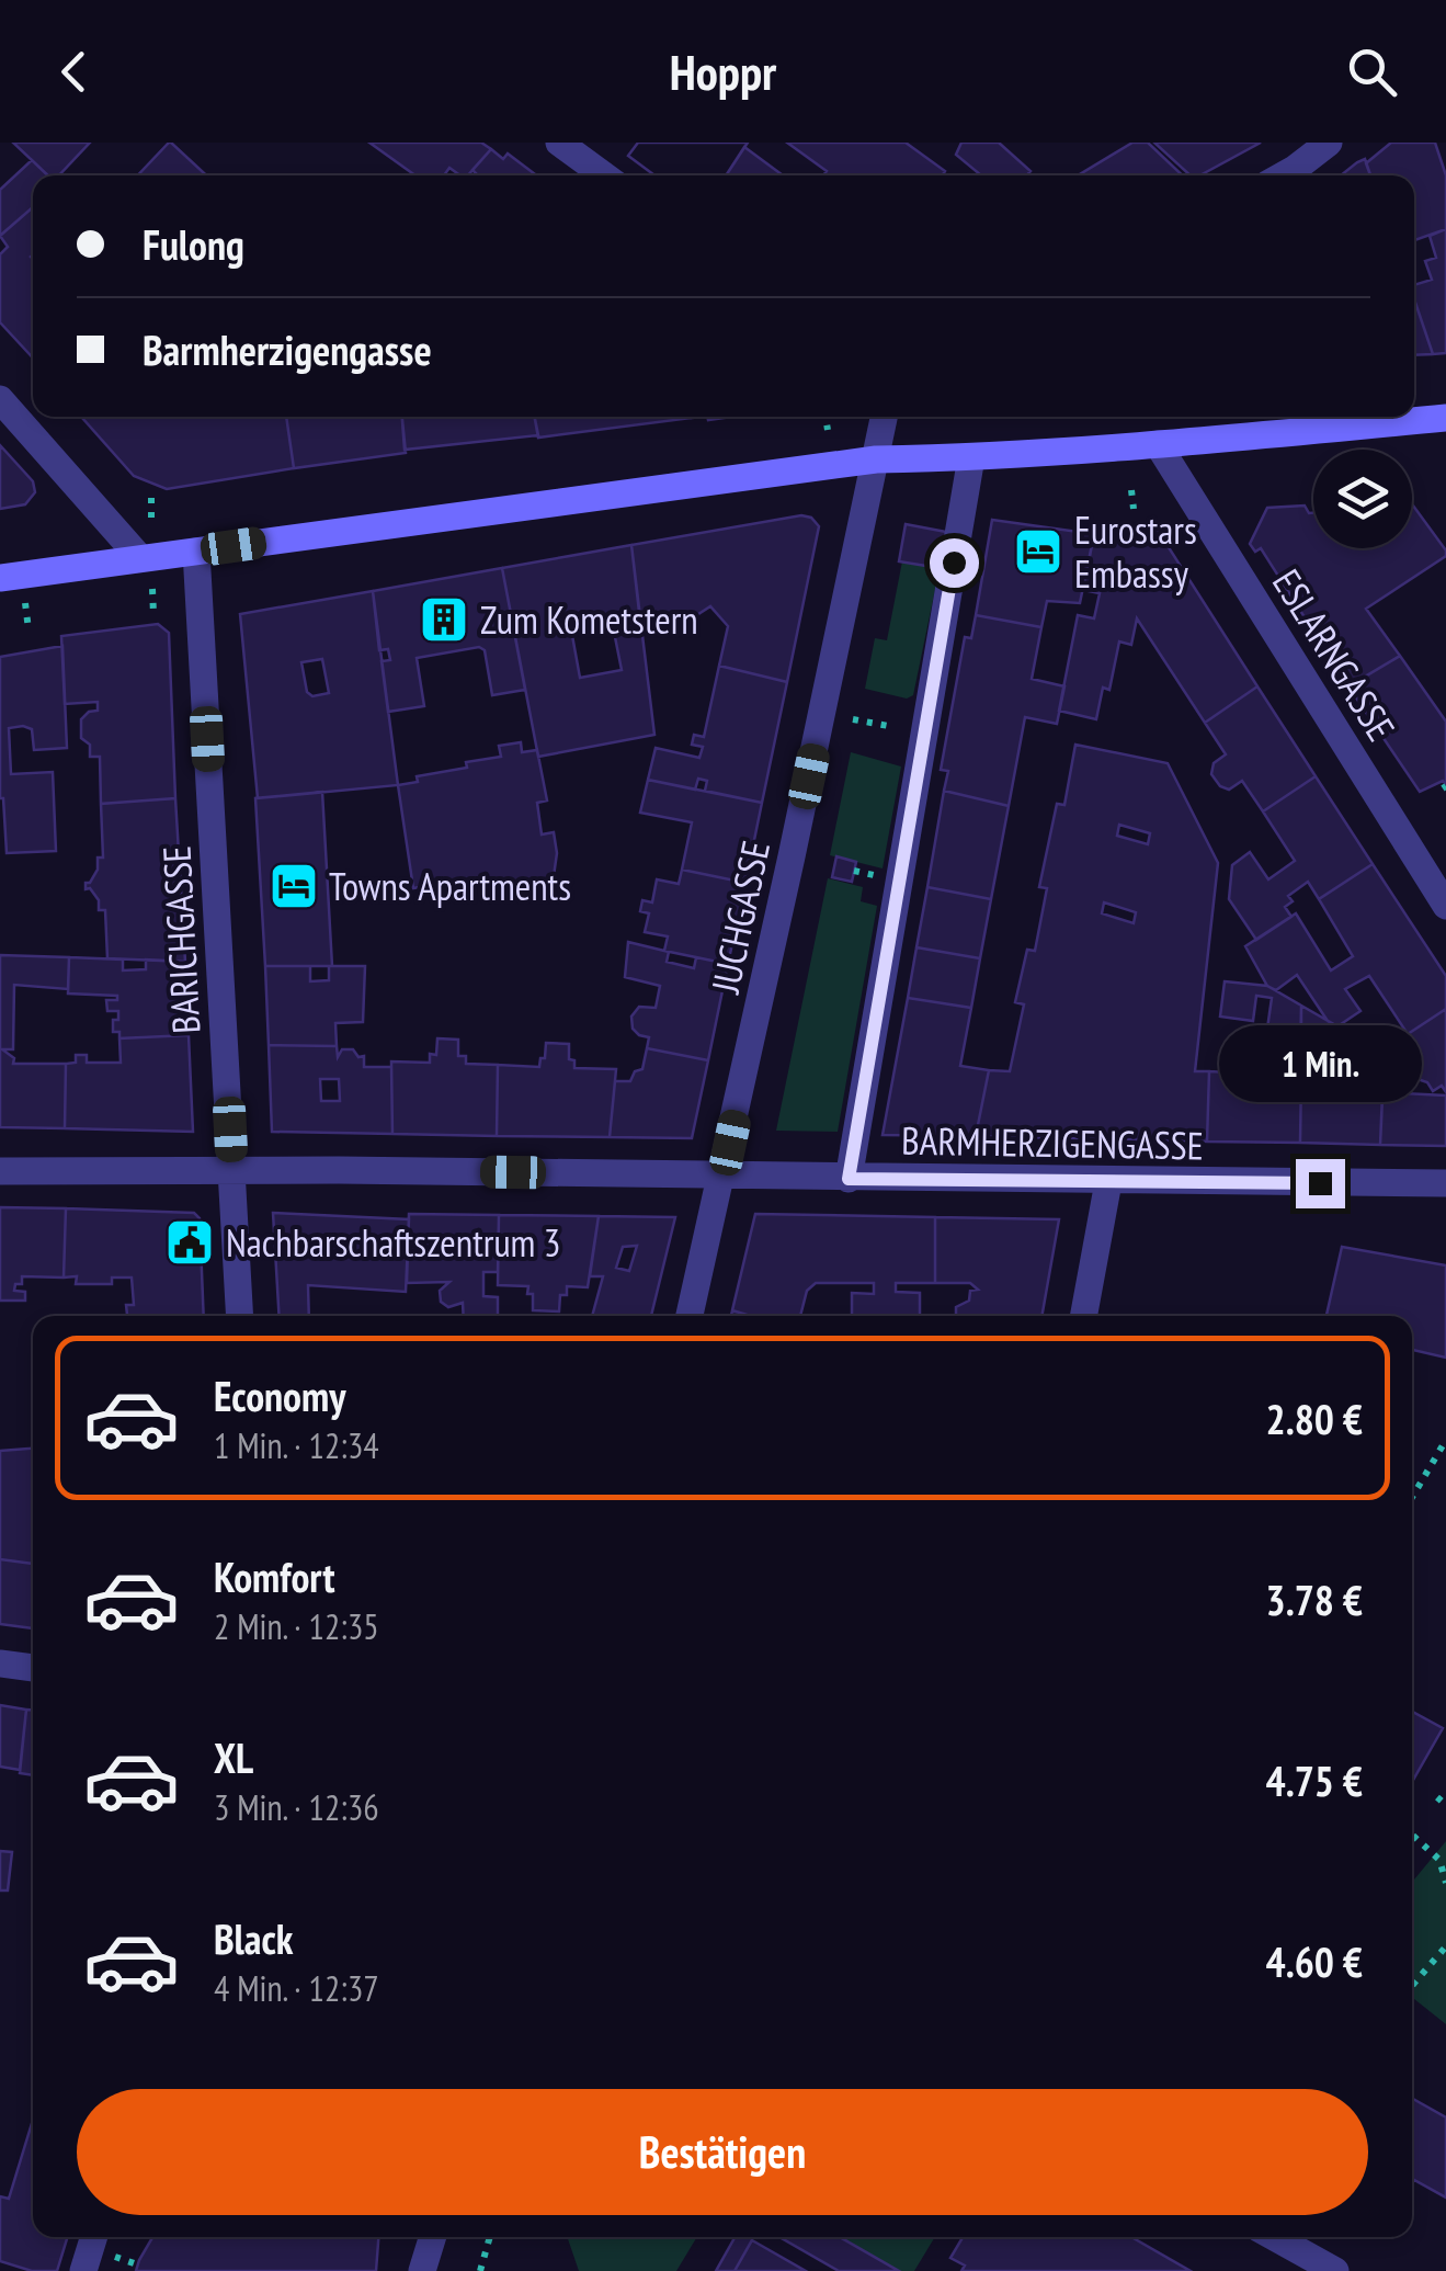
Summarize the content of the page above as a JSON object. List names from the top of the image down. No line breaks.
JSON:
{"streets":{"street":["ESLARNGASSE","JUCHGASSE","BARICHGASSE","BARMHERZIGENGASSE"]},"crossings":[["JUCHGASSE","BARMHERZIGENGASSE"],["BARICHGASSE","BARMHERZIGENGASSE"]],"places":{"hotel":["Eurostars Embassy","Towns Apartments"],"building":["Zum Kometstern"],"public building":["Nachbarschaftszentrum 3"]},"page":{"header":"Hoppr","banner":["Fulong","Barmherzigengasse"],"bubble":"1 Min.","list":[{"name":"Economy","note":"1 Min. · 12:34","value":"2.80 €"},{"name":"Komfort","note":"2 Min. · 12:35","value":"3.78 €"},{"name":"XL","note":"3 Min. · 12:36","value":"4.75 €"},{"name":"Black","note":"4 Min. · 12:37","value":"4.60 €"}],"buttons":"Bestätigen"}}
